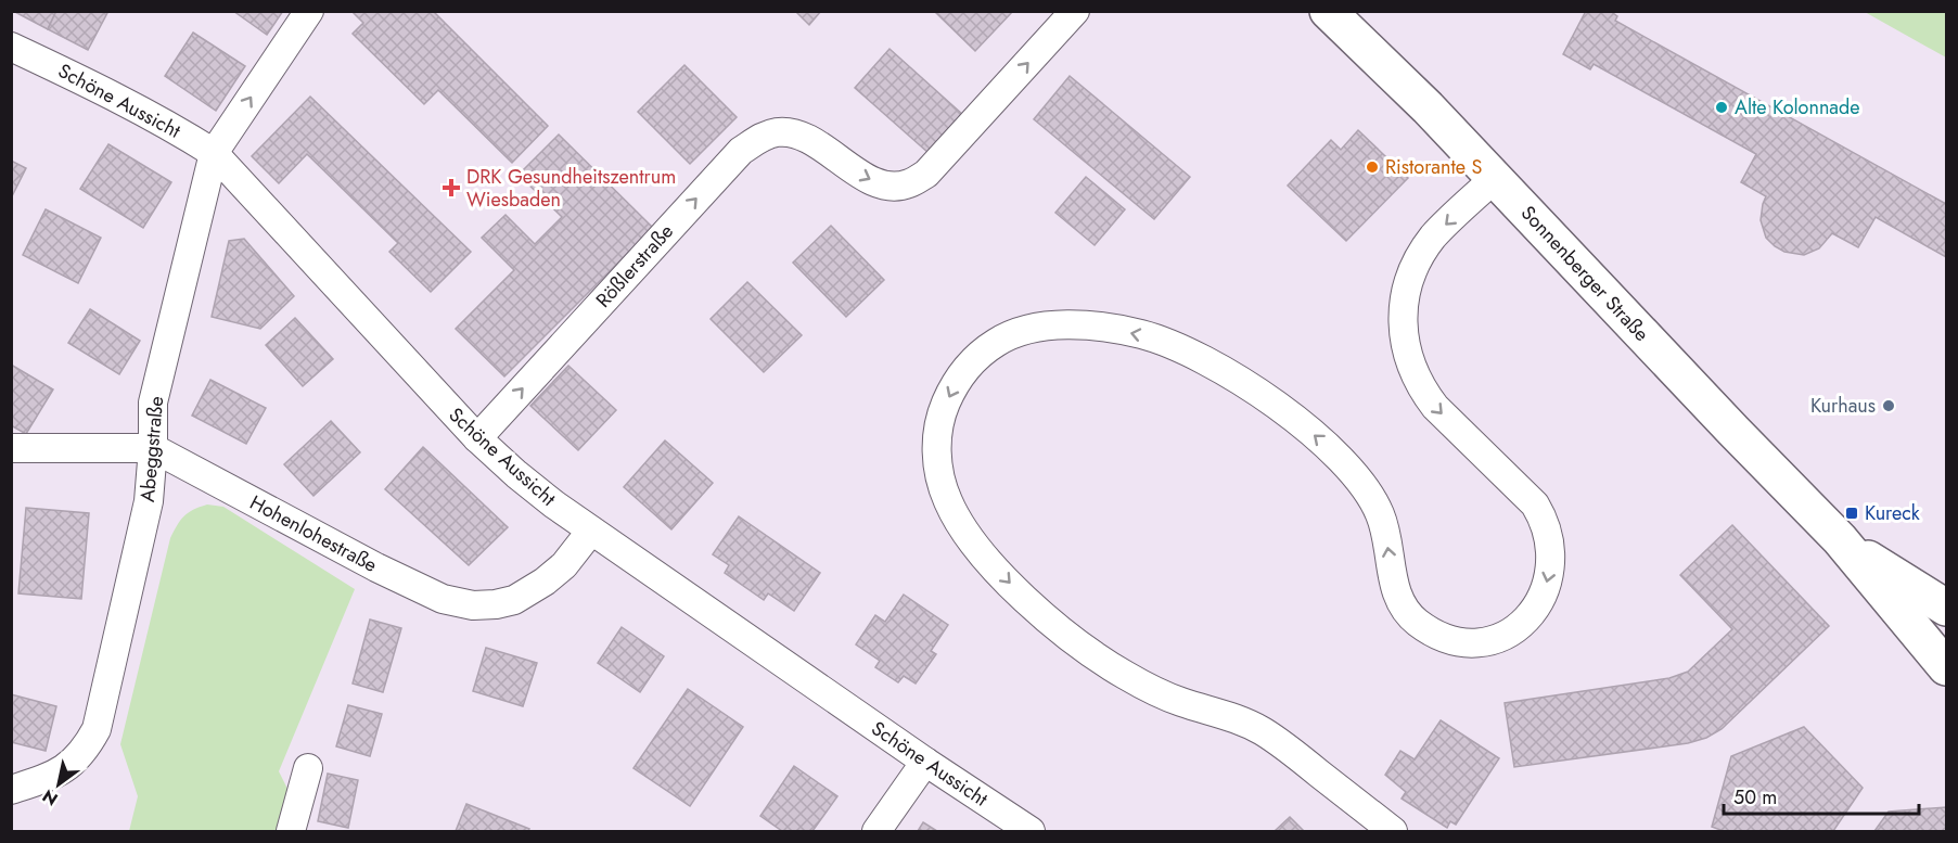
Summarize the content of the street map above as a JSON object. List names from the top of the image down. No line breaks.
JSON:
{"streets":{"main road":["Sonnenberger Straße"],"street":["Schöne Aussicht","Rößlerstraße","Abeggstraße","Hohenlohestraße"]},"crossings":[["Schöne Aussicht","Rößlerstraße"],["Schöne Aussicht","Abeggstraße"],["Schöne Aussicht","Hohenlohestraße"],["Abeggstraße","Hohenlohestraße"]],"one_way":["Rößlerstraße"],"places":{"other":["Alte Kolonnade","Ristorante S","Kurhaus"],"health":["DRK Gesundheitszentrum Wiesbaden"],"transit":["Kureck"]},"scale_bar":"50 m","north":"bottom left"}
